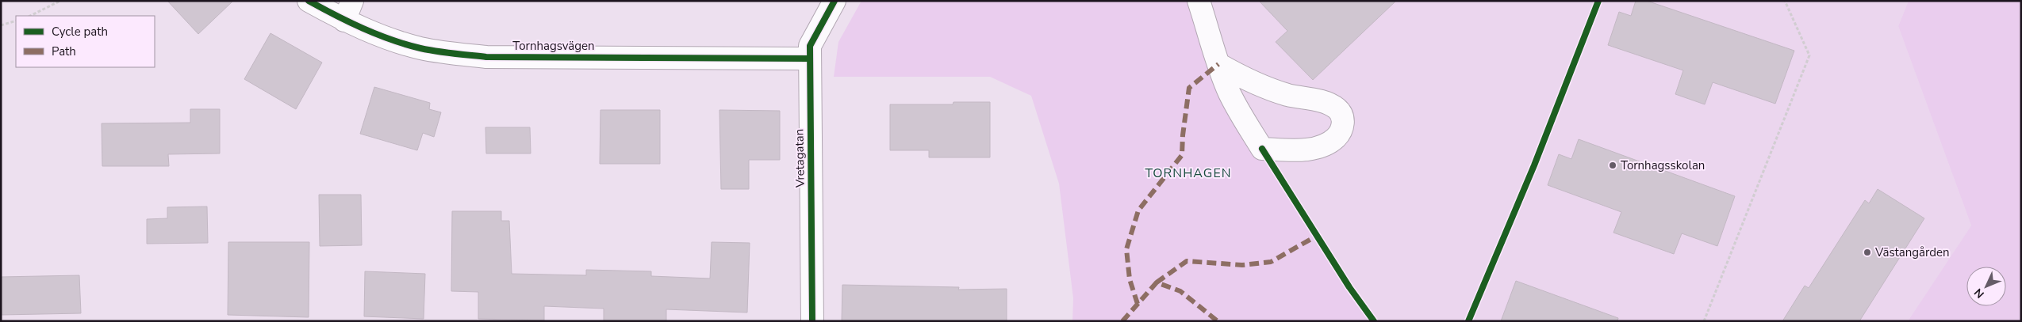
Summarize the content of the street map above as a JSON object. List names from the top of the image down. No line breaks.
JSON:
{"streets":{"street":["Tornhagsvägen","Vretagatan"]},"crossings":[["Tornhagsvägen","Vretagatan"]],"districts":["TORNHAGEN"],"places":["Tornhagsskolan","Västangården"],"legend":["Cycle path","Path"],"north":"bottom left"}
